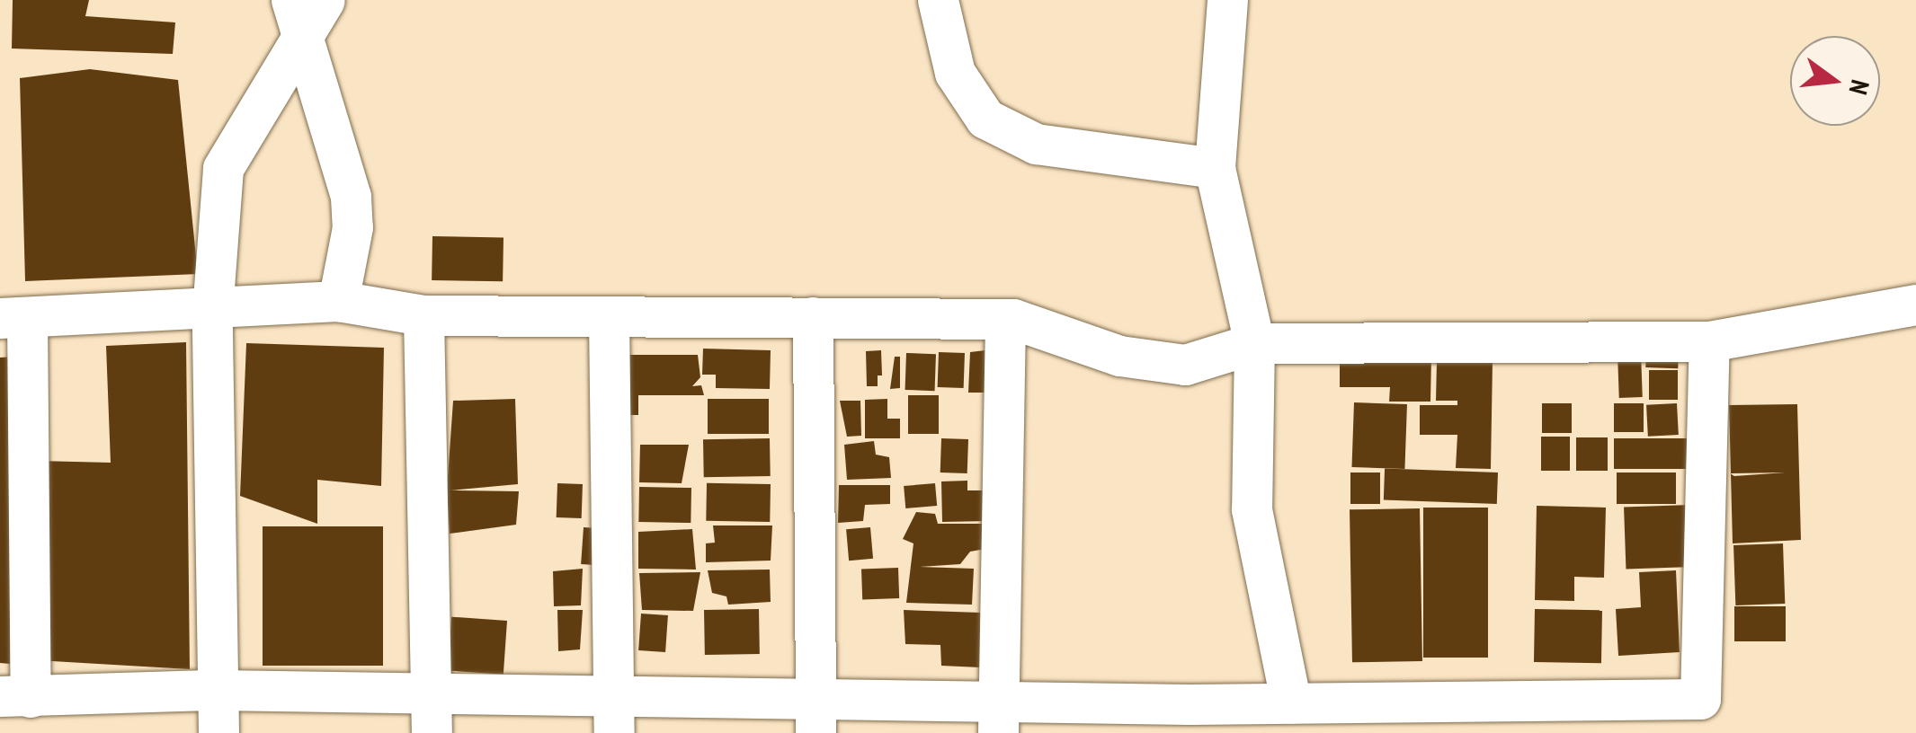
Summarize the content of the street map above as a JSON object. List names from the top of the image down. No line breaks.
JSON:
{"north":"right"}
